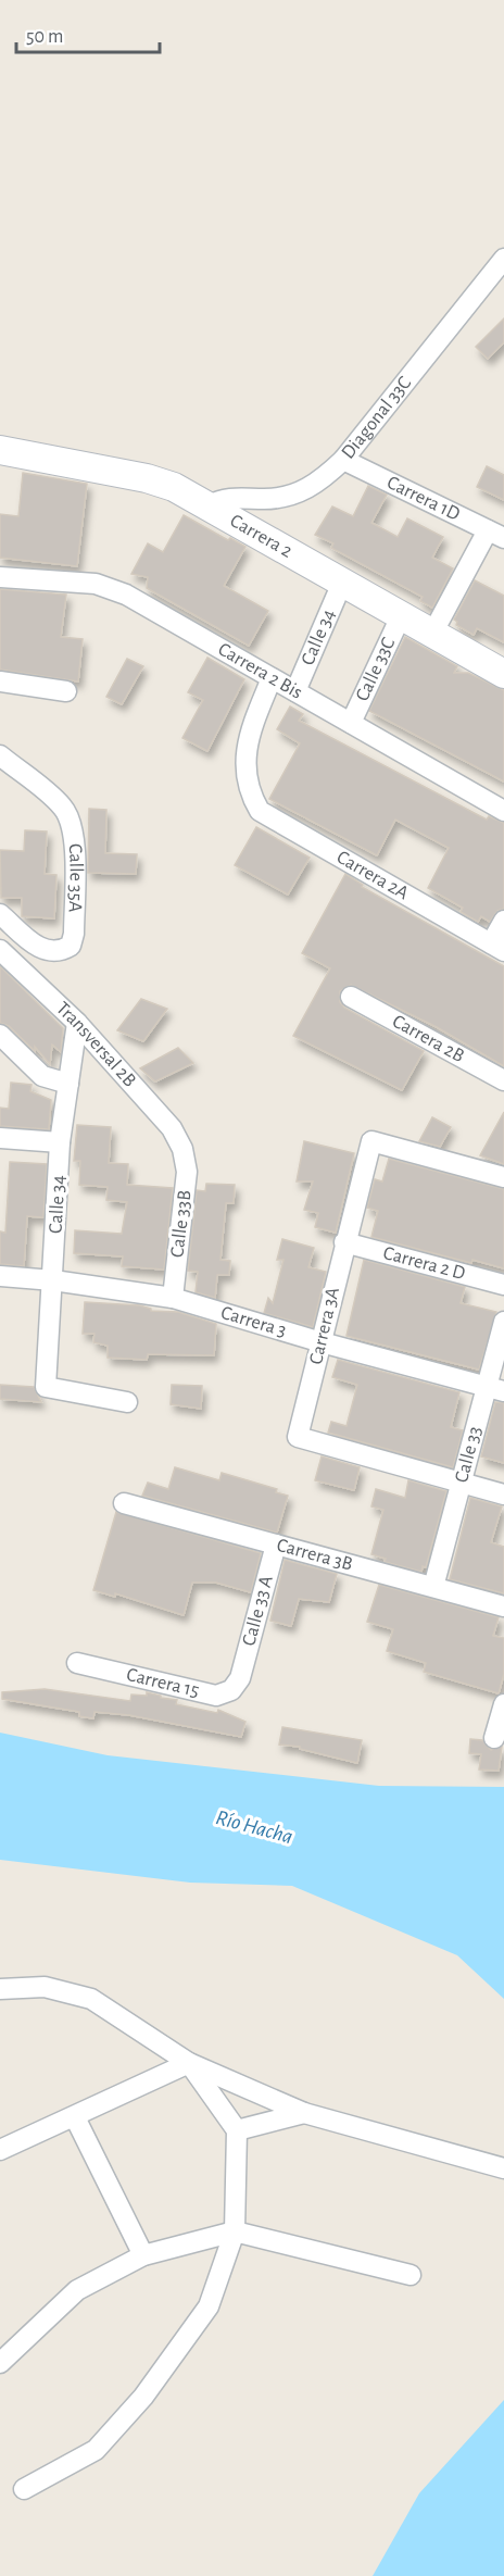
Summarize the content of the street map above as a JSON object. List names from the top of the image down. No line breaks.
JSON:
{"streets":{"street":["Diagonal 33C","Carrera 1D","Carrera 2","Calle 34","Calle 33C","Carrera 2 Bis","Carrera 2A","Calle 35A","Carrera 2B","Transversal 2B","Calle 33B","Carrera 2 D","Carrera 3","Carrera 3A","Calle 33","Carrera 3B","Calle 33 A","Carrera 15"]},"crossings":[["Diagonal 33C","Carrera 1D"],["Diagonal 33C","Carrera 2"],["Carrera 2","Calle 34"],["Carrera 2","Calle 33C"],["Calle 34","Carrera 2 Bis"],["Calle 34","Transversal 2B"],["Calle 34","Carrera 3"],["Calle 33C","Carrera 2 Bis"],["Carrera 2 Bis","Carrera 2A"],["Transversal 2B","Calle 33B"],["Calle 33B","Carrera 3"],["Carrera 2 D","Carrera 3A"],["Carrera 3","Carrera 3A"],["Carrera 3","Calle 33"],["Carrera 3A","Calle 33"],["Calle 33","Carrera 3B"],["Carrera 3B","Calle 33 A"],["Calle 33 A","Carrera 15"]],"water":["Río Hacha"],"scale_bar":"50 m"}
